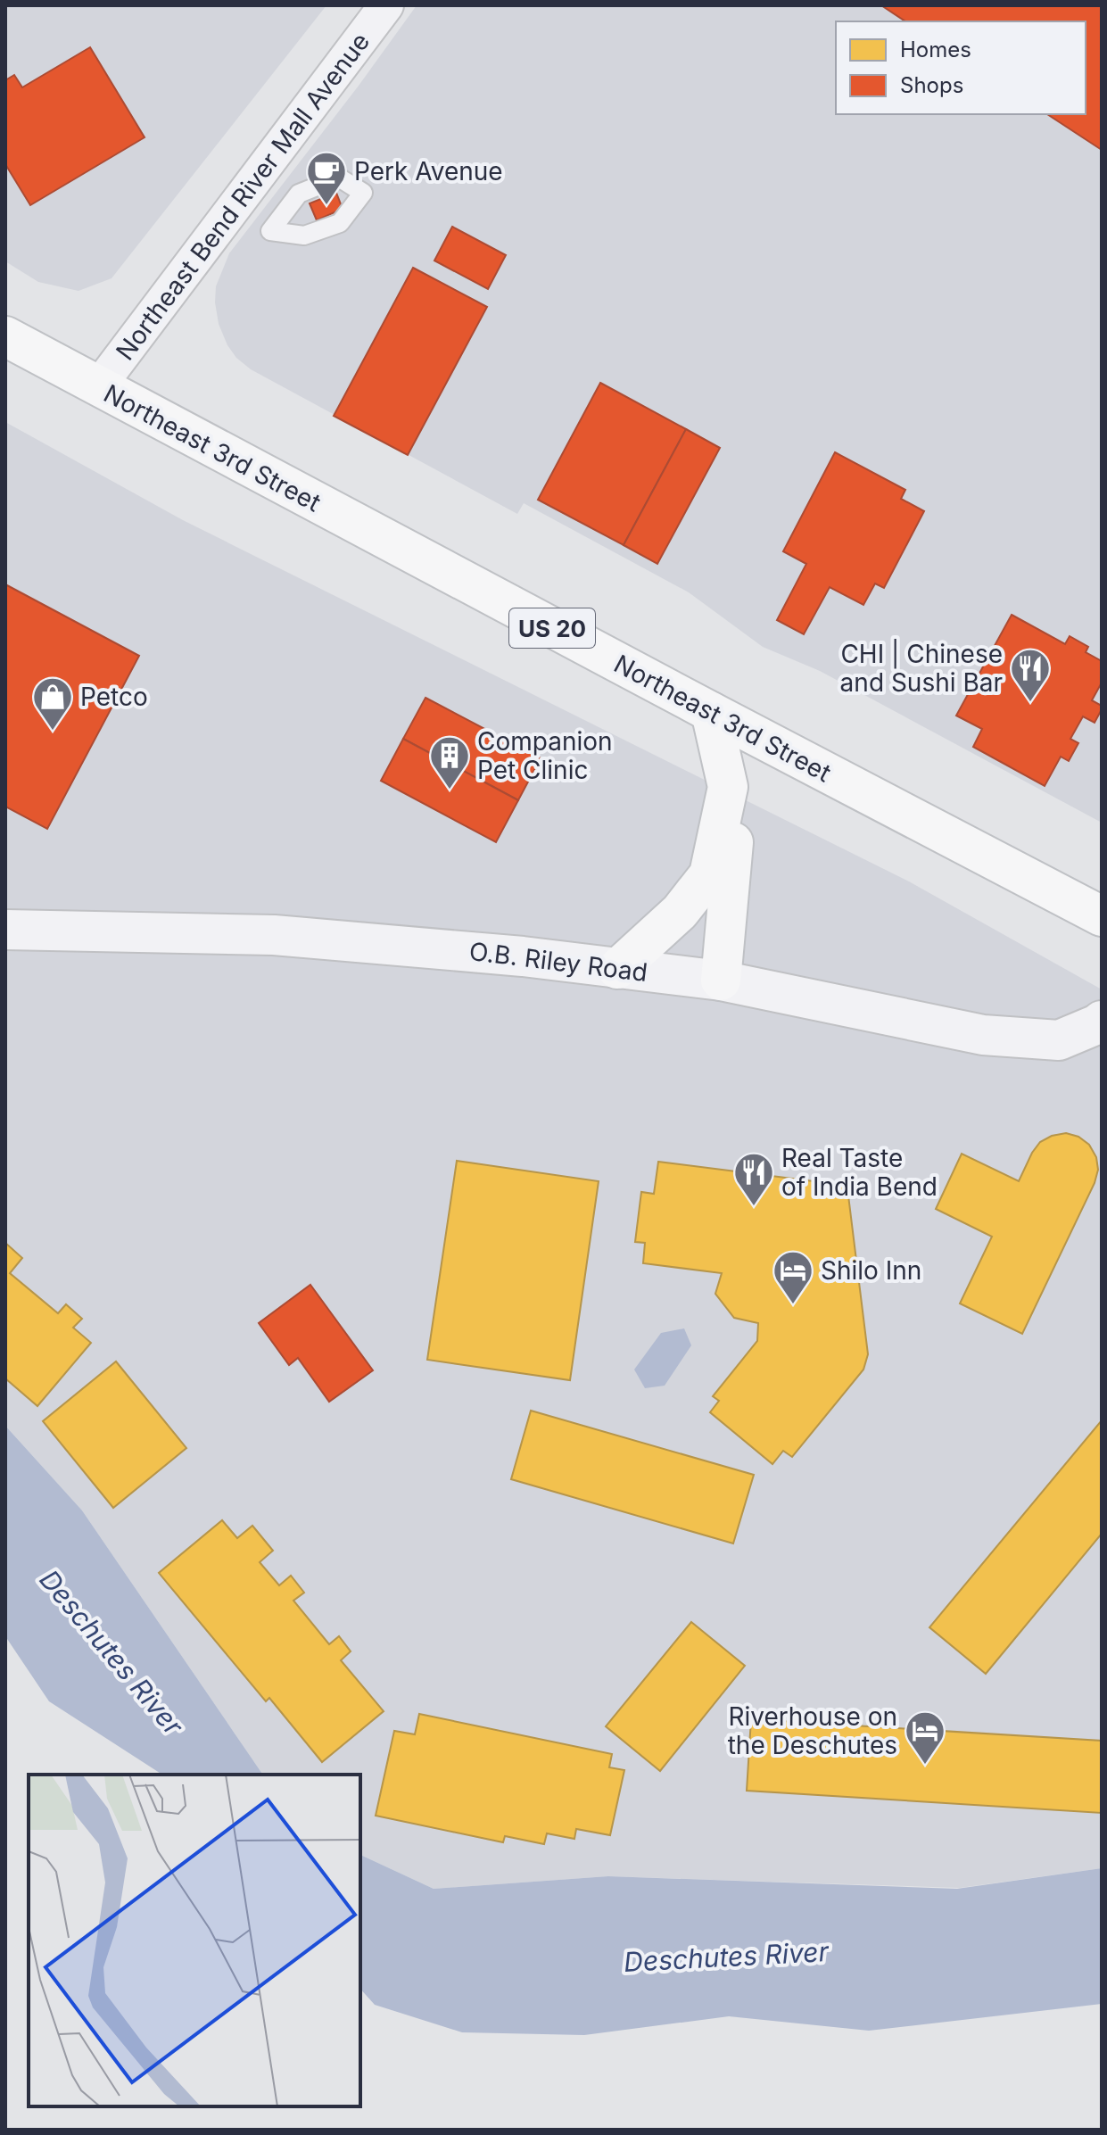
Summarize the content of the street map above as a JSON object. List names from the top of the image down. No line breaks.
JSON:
{"streets":{"main road":["Northeast 3rd Street","US 20"],"street":["Northeast Bend River Mall Avenue","O.B. Riley Road"]},"crossings":[["Northeast Bend River Mall Avenue","Northeast 3rd Street"]],"water":["Deschutes River"],"places":{"cafe":["Perk Avenue"],"restaurant":["CHI | Chinese and Sushi Bar","Real Taste of India Bend"],"shop":["Petco"],"building":["Companion Pet Clinic"],"hotel":["Shilo Inn","Riverhouse on the Deschutes"]},"legend":["Homes","Shops"]}
